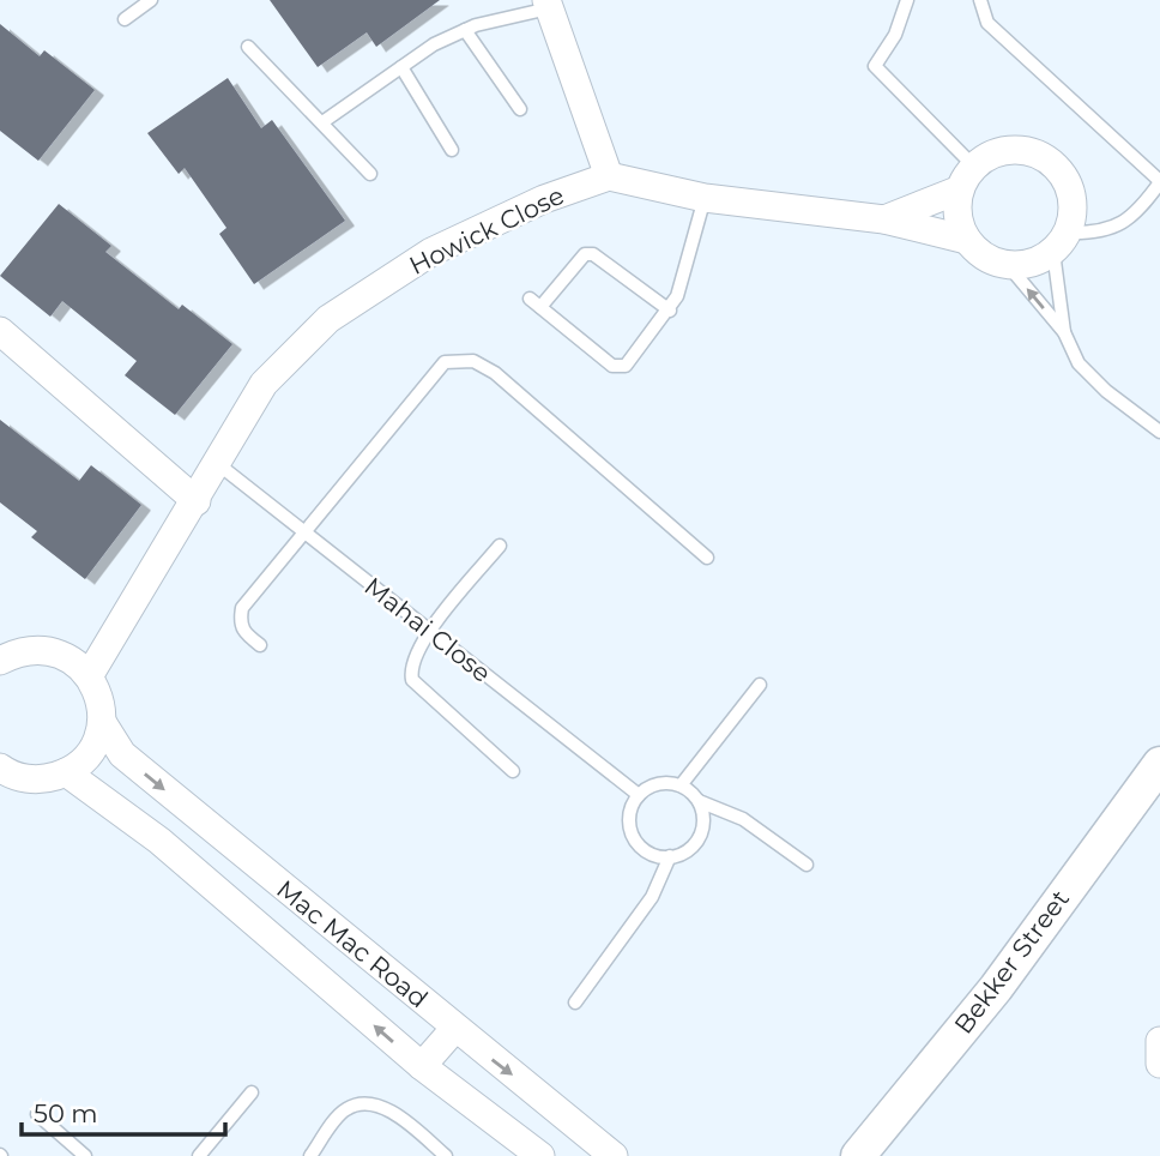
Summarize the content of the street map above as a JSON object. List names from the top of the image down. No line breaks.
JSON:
{"streets":{"street":["Howick Close","Mac Mac Road","Bekker Street"],"lane":["Mahai Close"]},"crossings":[["Howick Close","Mahai Close"],["Howick Close","Mac Mac Road"]],"scale_bar":"50 m"}
